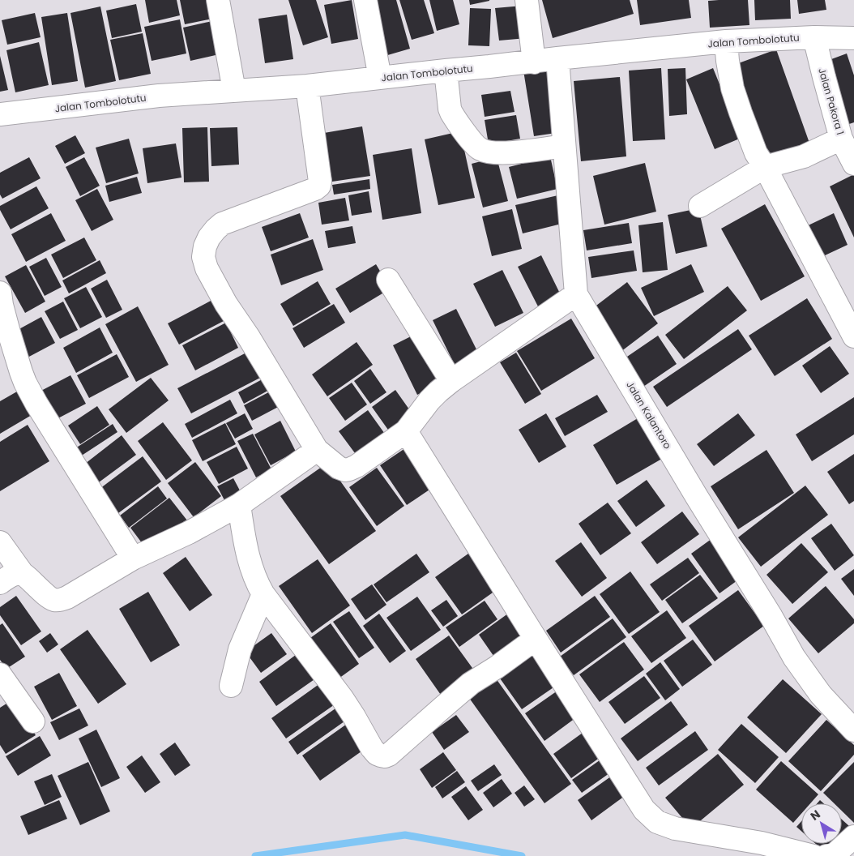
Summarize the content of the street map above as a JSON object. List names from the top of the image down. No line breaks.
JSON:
{"streets":{"street":["Jalan Tombolotutu","Jalan Pakora 1","Jalan Kalantoro"]},"crossings":[["Jalan Tombolotutu","Jalan Pakora 1"],["Jalan Tombolotutu","Jalan Kalantoro"]],"north":"top left"}
